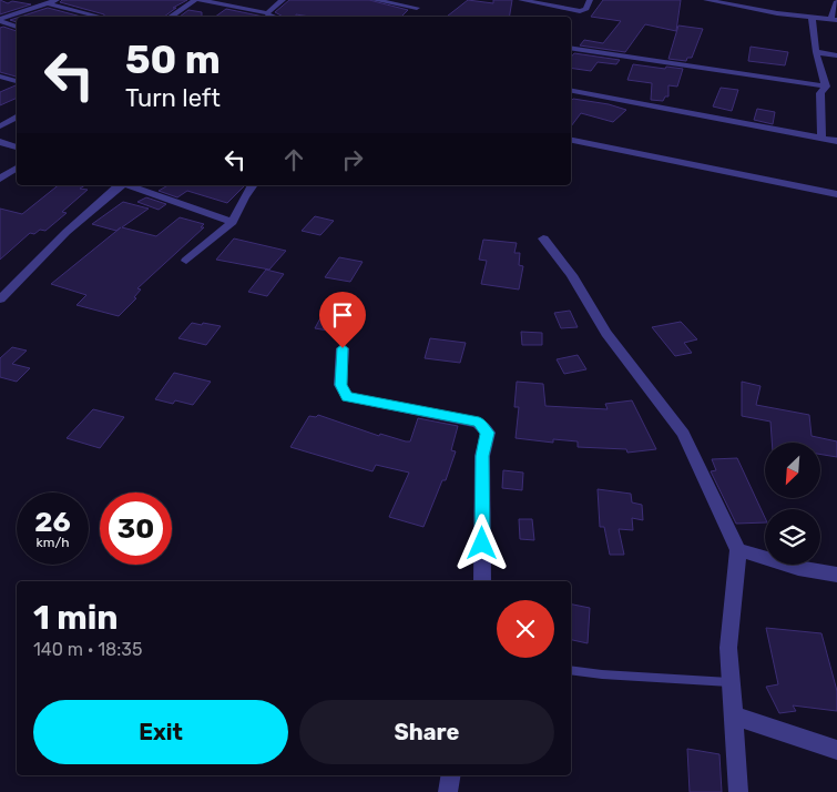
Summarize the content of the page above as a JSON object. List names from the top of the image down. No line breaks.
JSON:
{"north":"bottom left","page":{"turn":["50 m","Turn left"],"speed":"26 km/h","limit":"30","heading":["1 min","140 m · 18:35"],"buttons":["Exit","Share"]}}
